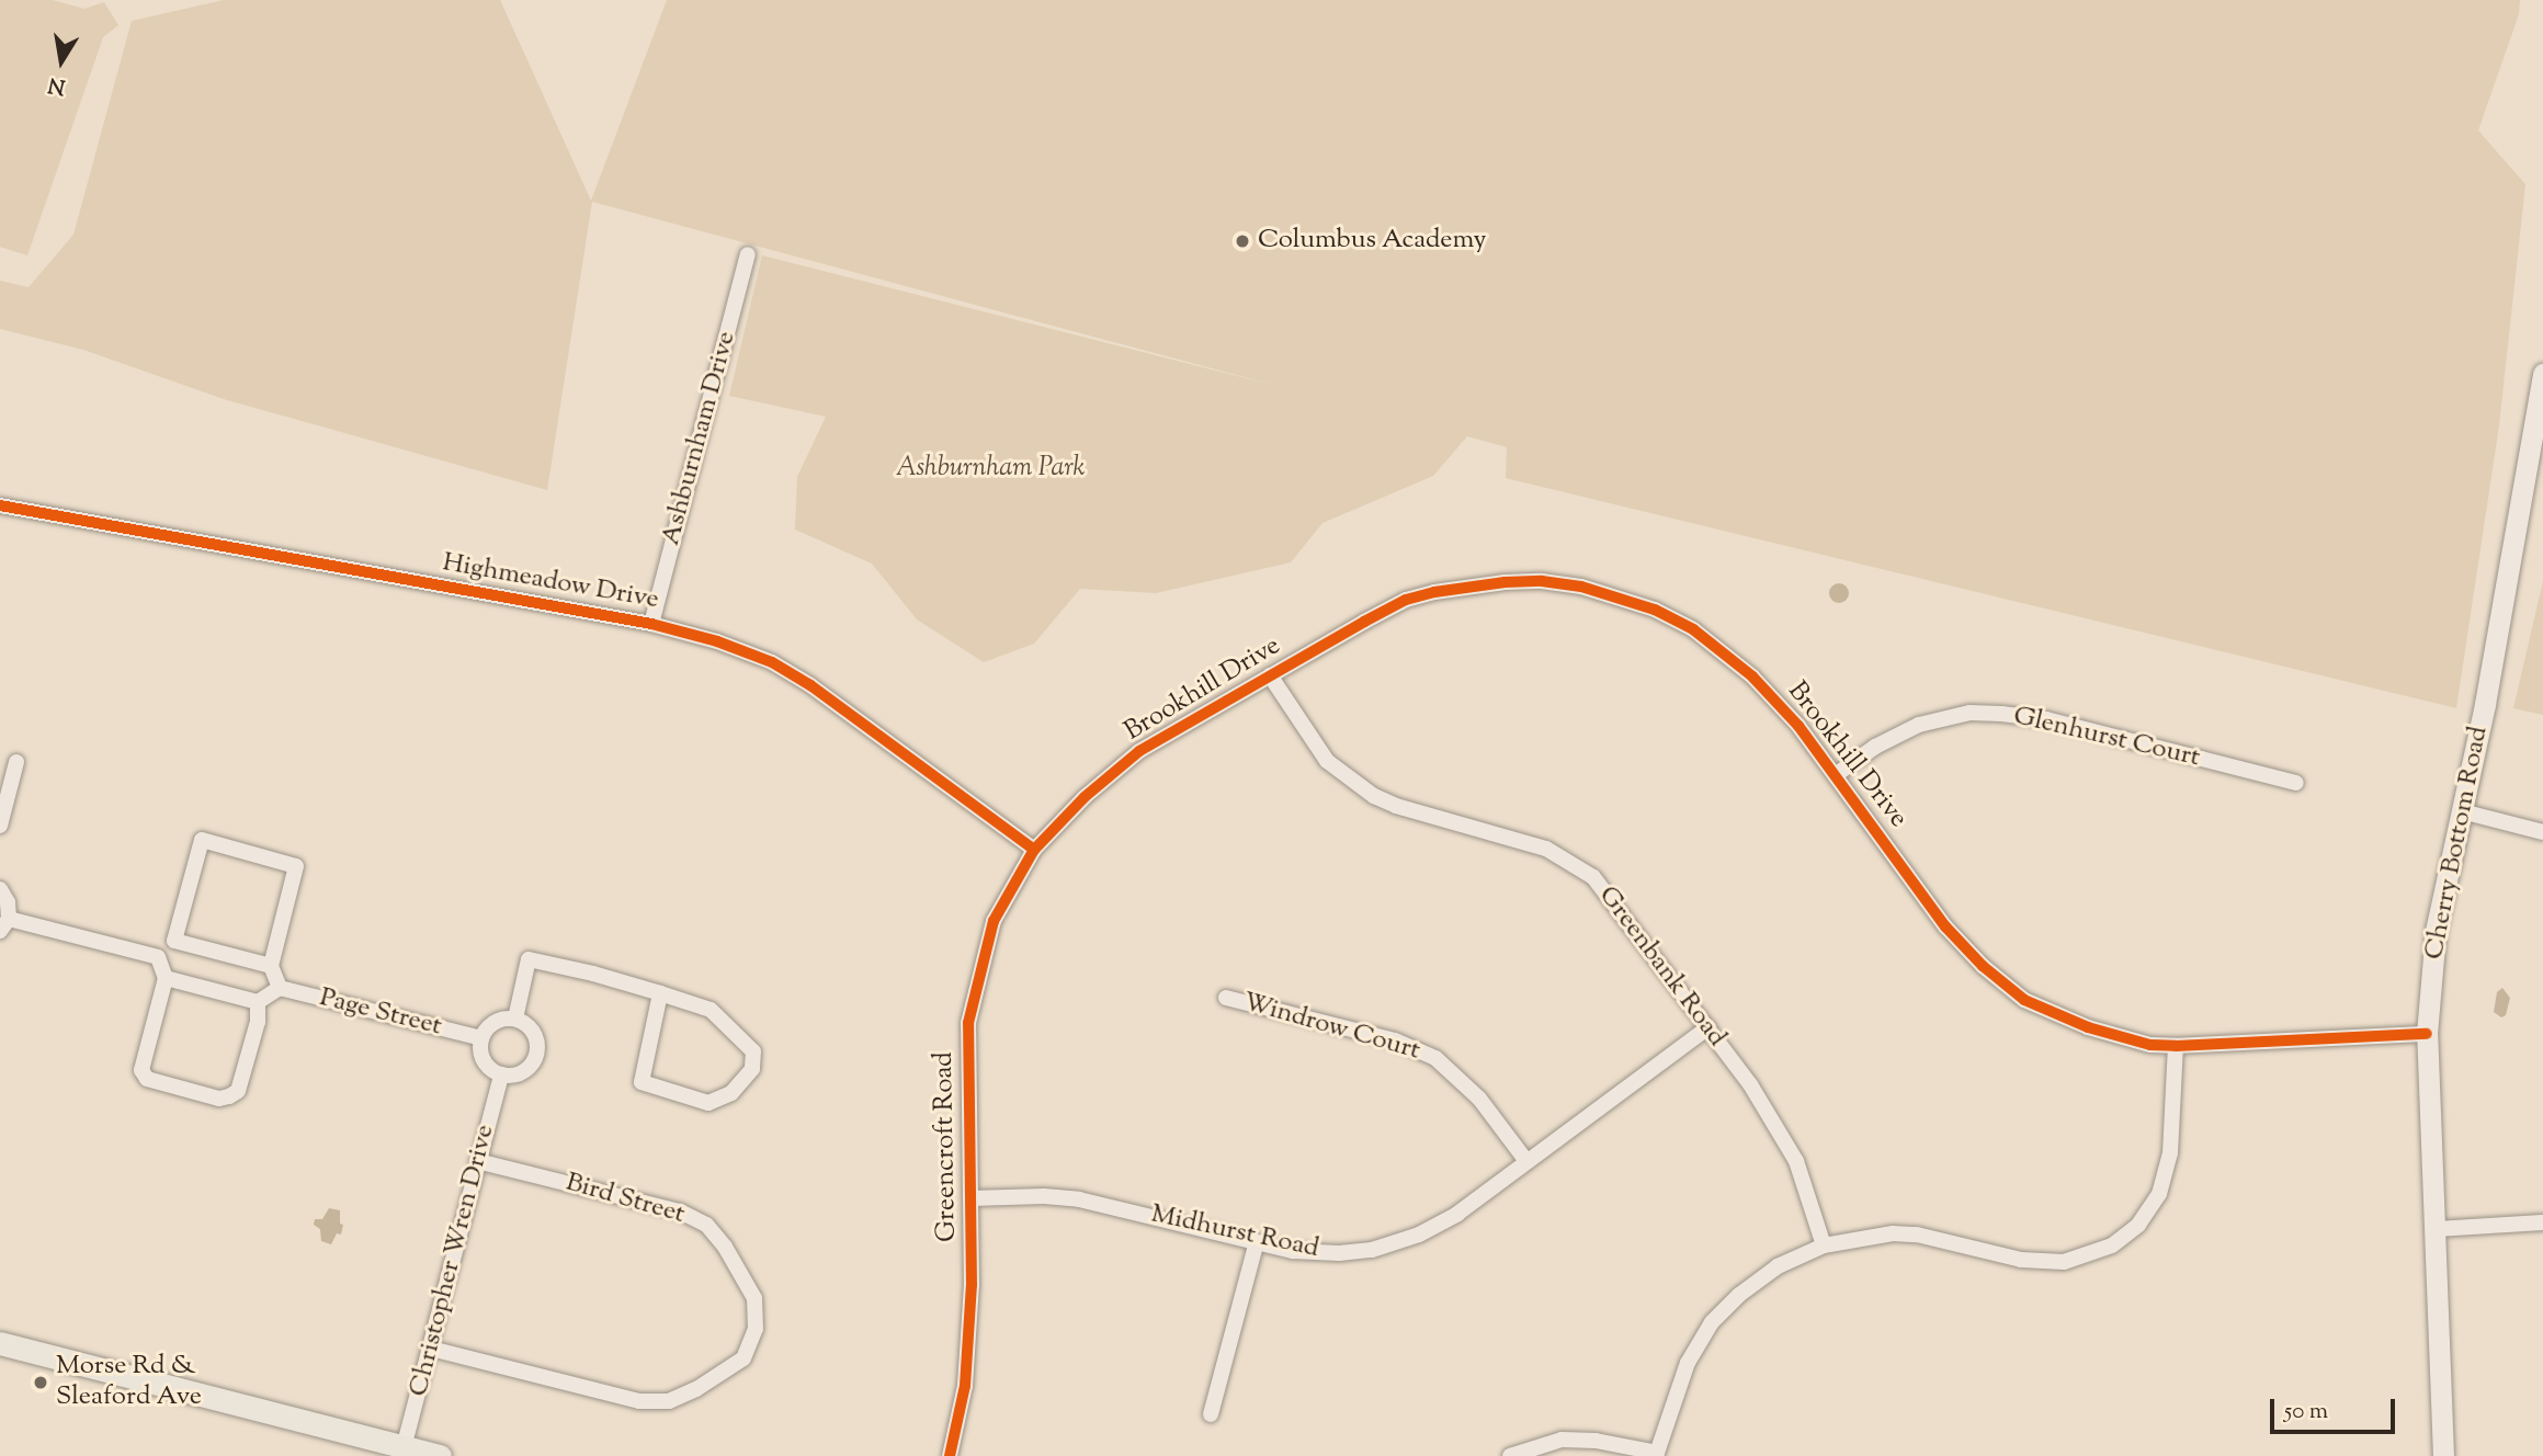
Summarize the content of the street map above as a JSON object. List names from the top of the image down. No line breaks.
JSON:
{"streets":{"main road":["Cherry Bottom Road"],"street":["Ashburnham Drive","Highmeadow Drive","Brookhill Drive","Glenhurst Court","Greenbank Road","Page Street","Windrow Court","Greencroft Road","Bird Street","Midhurst Road","Christopher Wren Drive"]},"crossings":[["Ashburnham Drive","Highmeadow Drive"],["Highmeadow Drive","Brookhill Drive"],["Highmeadow Drive","Greencroft Road"],["Brookhill Drive","Glenhurst Court"],["Brookhill Drive","Cherry Bottom Road"],["Brookhill Drive","Greenbank Road"],["Brookhill Drive","Greencroft Road"],["Greenbank Road","Midhurst Road"],["Page Street","Christopher Wren Drive"],["Windrow Court","Midhurst Road"],["Greencroft Road","Midhurst Road"],["Bird Street","Christopher Wren Drive"]],"parks":["Ashburnham Park"],"places":["Columbus Academy","Morse Rd & Sleaford Ave"],"scale_bar":"50 m","north":"bottom"}
